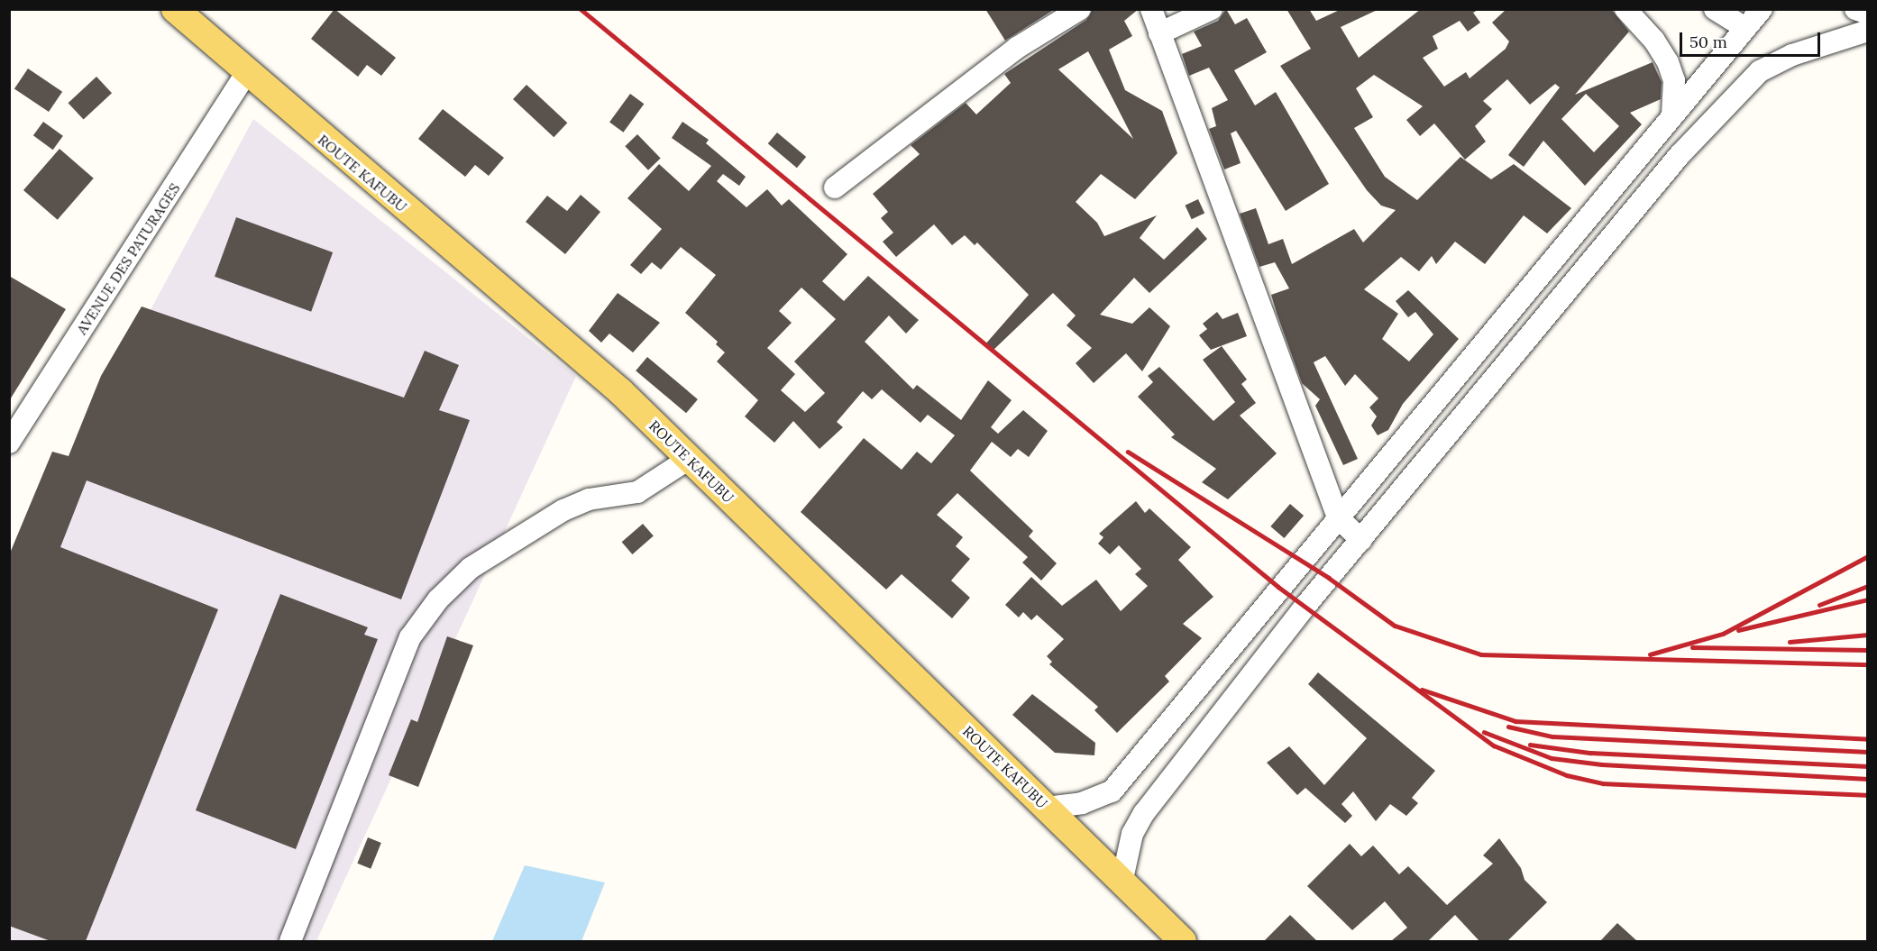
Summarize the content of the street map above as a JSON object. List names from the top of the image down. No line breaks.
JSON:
{"streets":{"main road":["ROUTE KAFUBU"],"street":["AVENUE DES PATURAGES"]},"crossings":[["ROUTE KAFUBU","AVENUE DES PATURAGES"]],"scale_bar":"50 m"}
